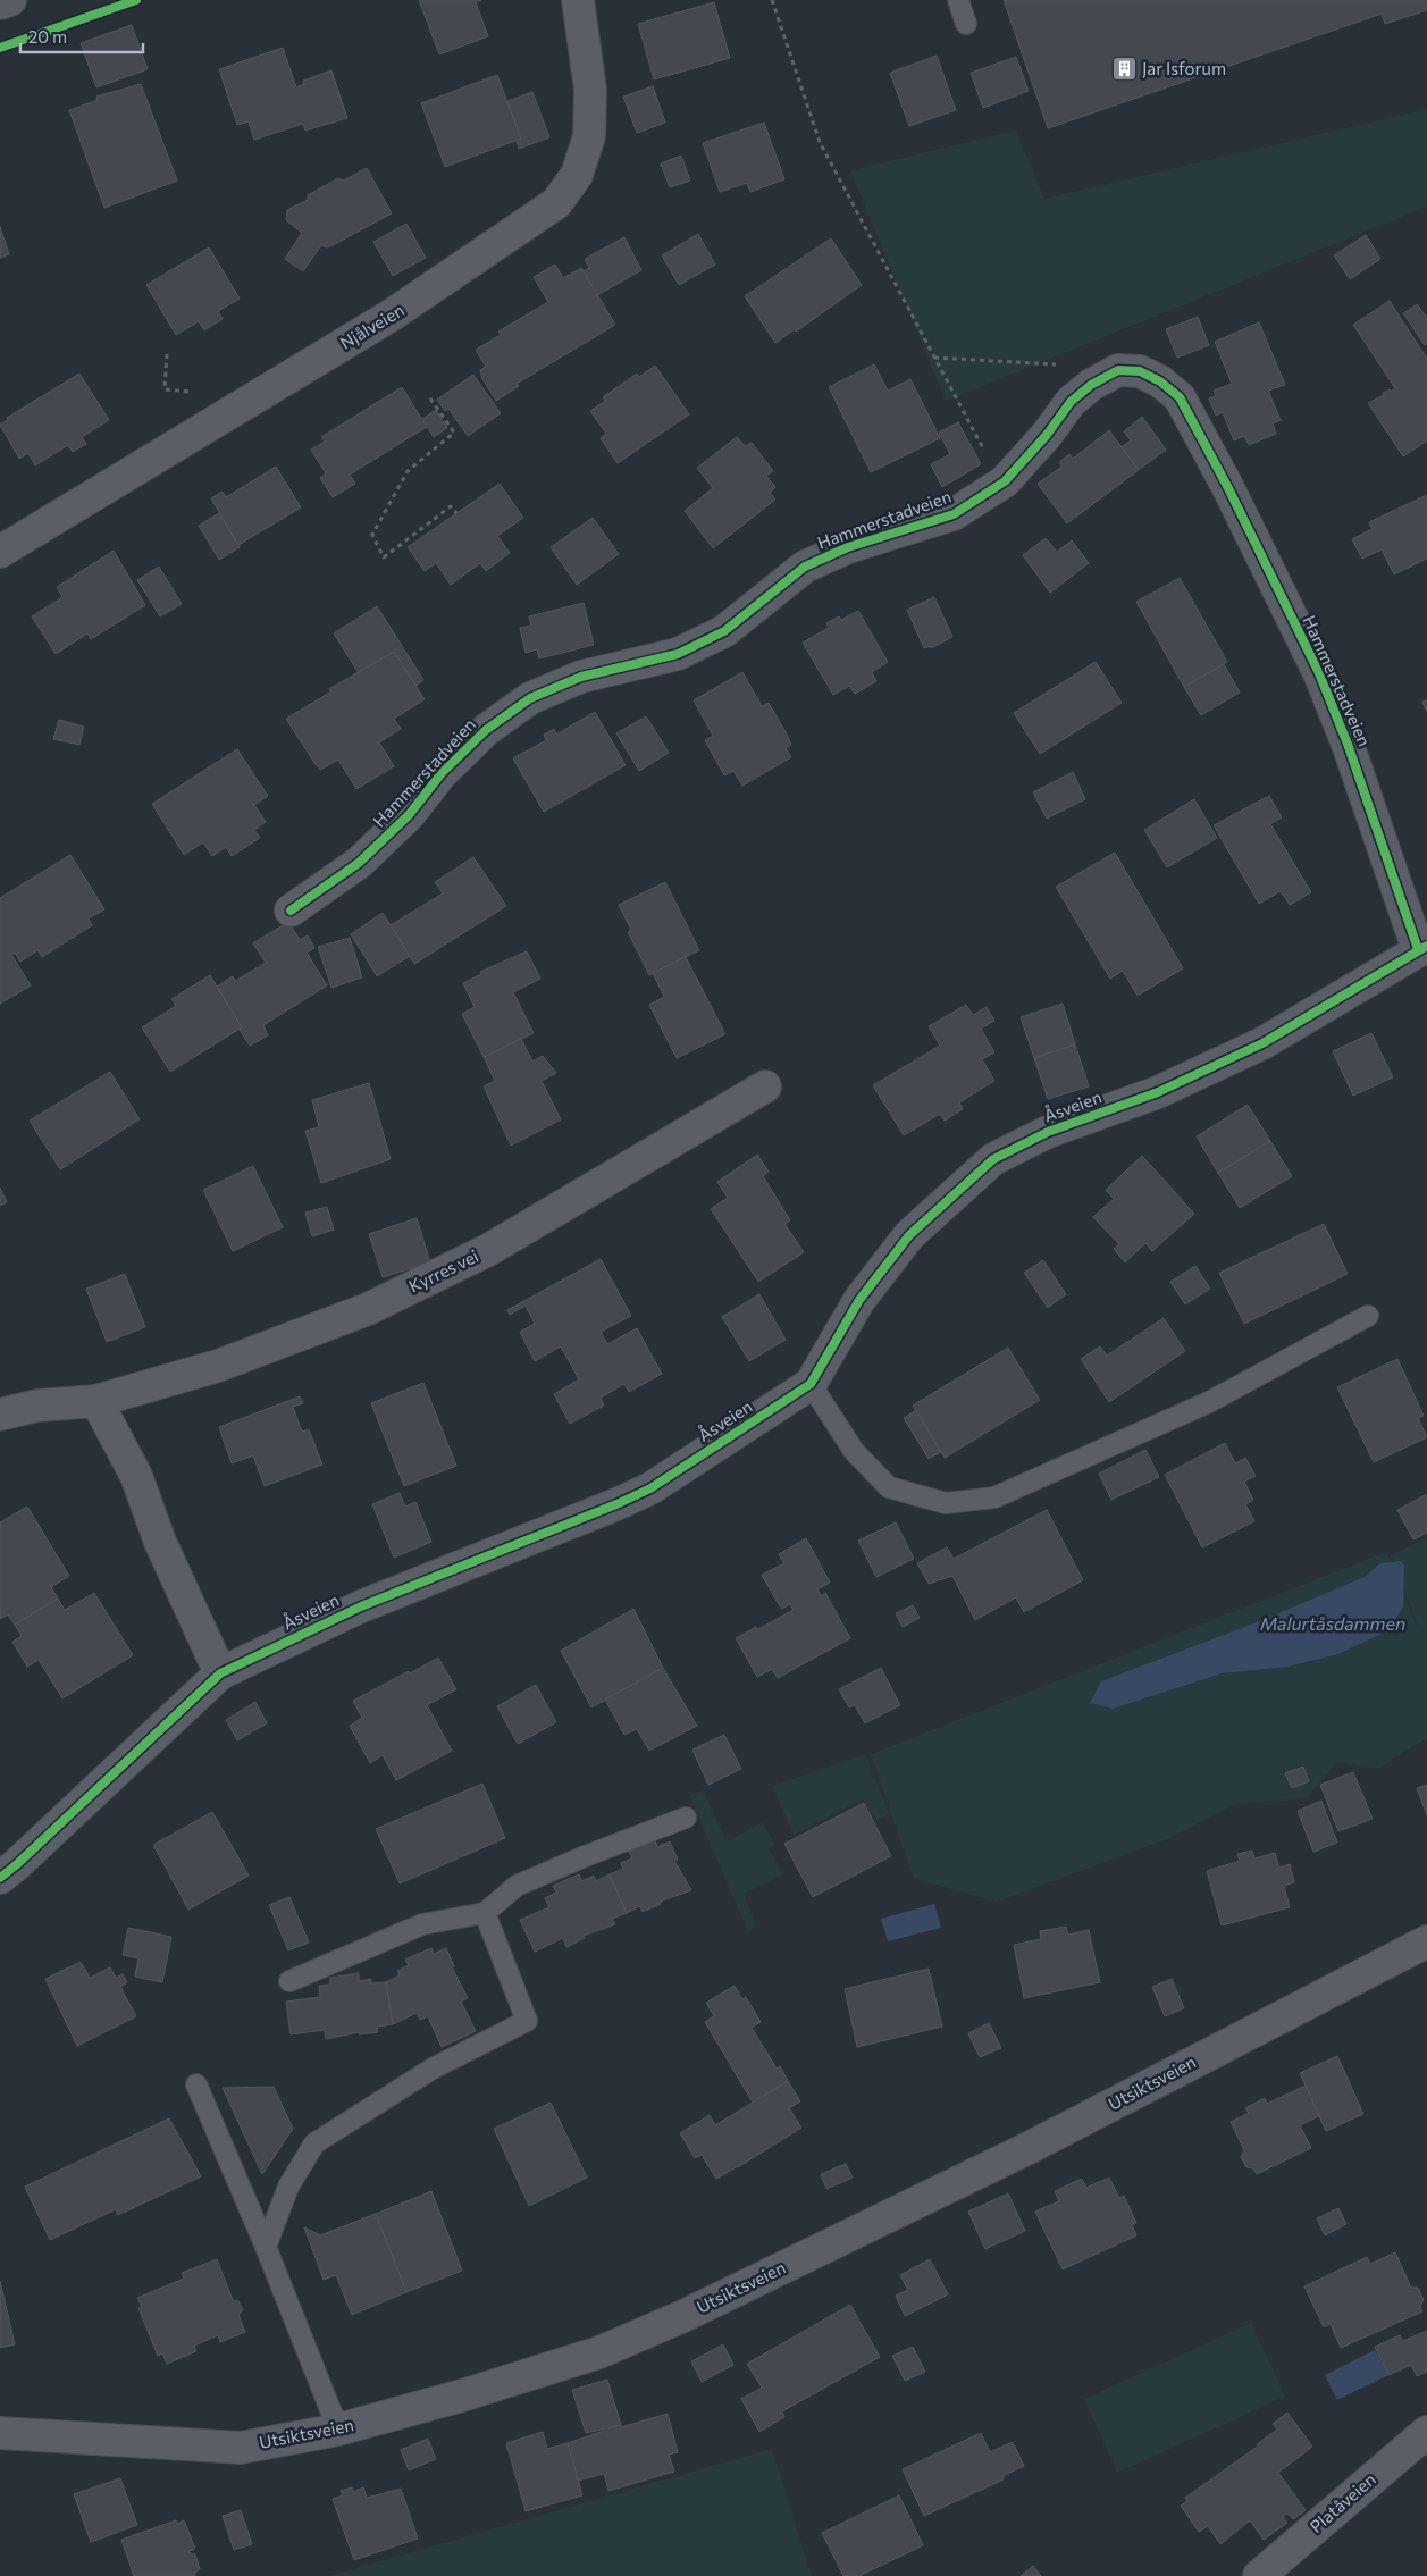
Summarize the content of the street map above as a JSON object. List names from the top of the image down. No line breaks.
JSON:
{"streets":{"street":["Njålveien","Hammerstadveien","Åsveien","Kyrres vei","Utsiktsveien","Platåveien"]},"crossings":[["Hammerstadveien","Åsveien"]],"water":["Malurtåsdammen"],"places":{"building":["Jar Isforum"]},"scale_bar":"20 m"}
